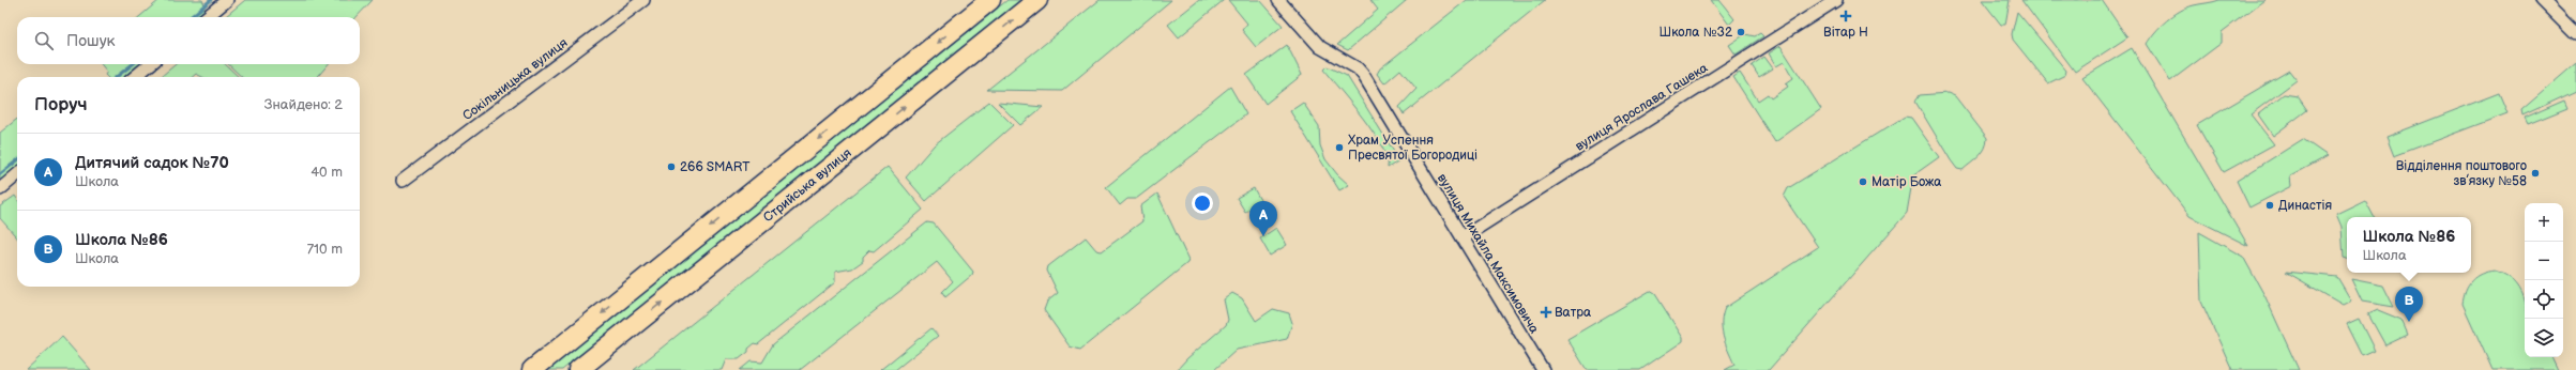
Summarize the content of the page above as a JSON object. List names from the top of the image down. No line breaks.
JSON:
{"streets":{"main road":["Стрийська вулиця"],"street":["Сокільницька вулиця","вулиця Ярослава Гашека","вулиця Михайла Максимовича"]},"crossings":[["вулиця Ярослава Гашека","вулиця Михайла Максимовича"]],"places":{"health":["Вітар Н","Ватра"],"other":["Школа №32","Храм Успення Пресвятої Богородиці","266 SMART","Відділення поштового зв’язку №58","Матір Божа","Династія"]},"page":{"search":"Пошук","heading":["Поруч","Знайдено: 2"],"list":[{"mark":"A","name":"Дитячий садок №70","note":"Школа","value":"40 m"},{"mark":"B","name":"Школа №86","note":"Школа","value":"710 m"}],"pins":["A","B"],"map_buttons":["+","−"],"popup":["Школа №86","Школа"]}}
